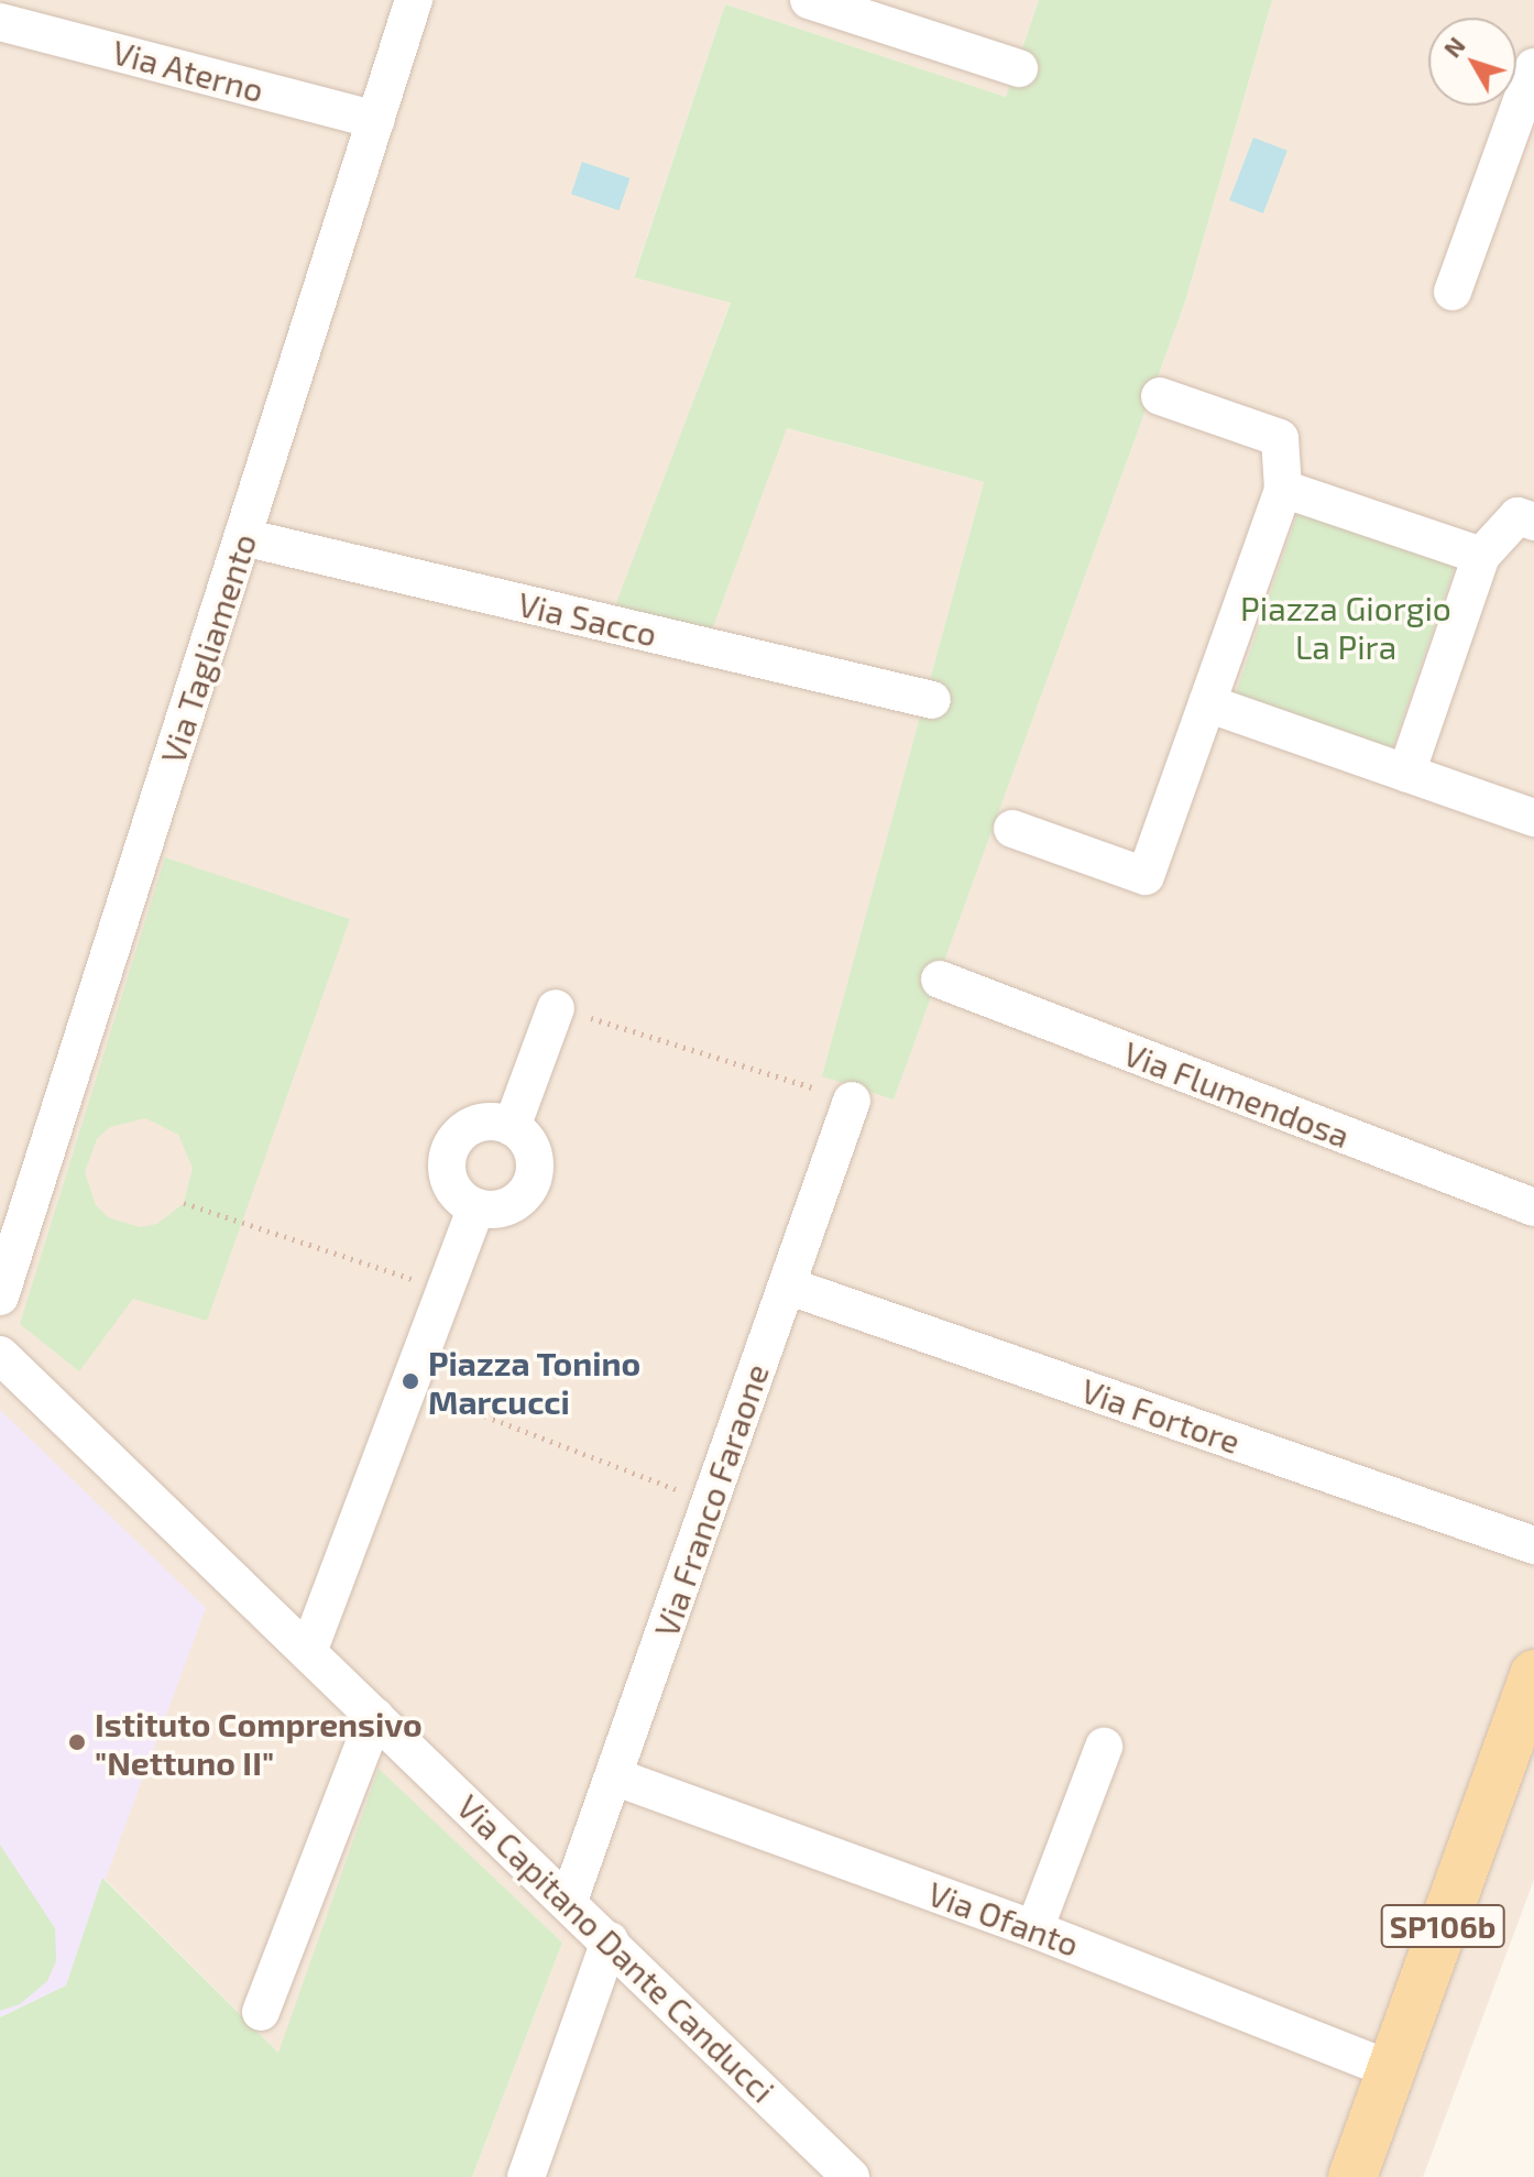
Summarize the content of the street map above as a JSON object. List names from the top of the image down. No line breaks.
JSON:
{"streets":{"main road":["SP106b"],"street":["Via Aterno","Via Sacco","Via Tagliamento","Via Flumendosa","Via Fortore","Via Franco Faraone","Via Ofanto","Via Capitano Dante Canducci"]},"crossings":[["Via Aterno","Via Tagliamento"],["Via Sacco","Via Tagliamento"],["Via Fortore","Via Franco Faraone"],["Via Franco Faraone","Via Ofanto"],["Via Franco Faraone","Via Capitano Dante Canducci"],["Via Ofanto","SP106b"]],"parks":["Piazza Giorgio La Pira"],"places":["Piazza Tonino Marcucci","Istituto Comprensivo \"Nettuno II\""],"north":"top left"}
